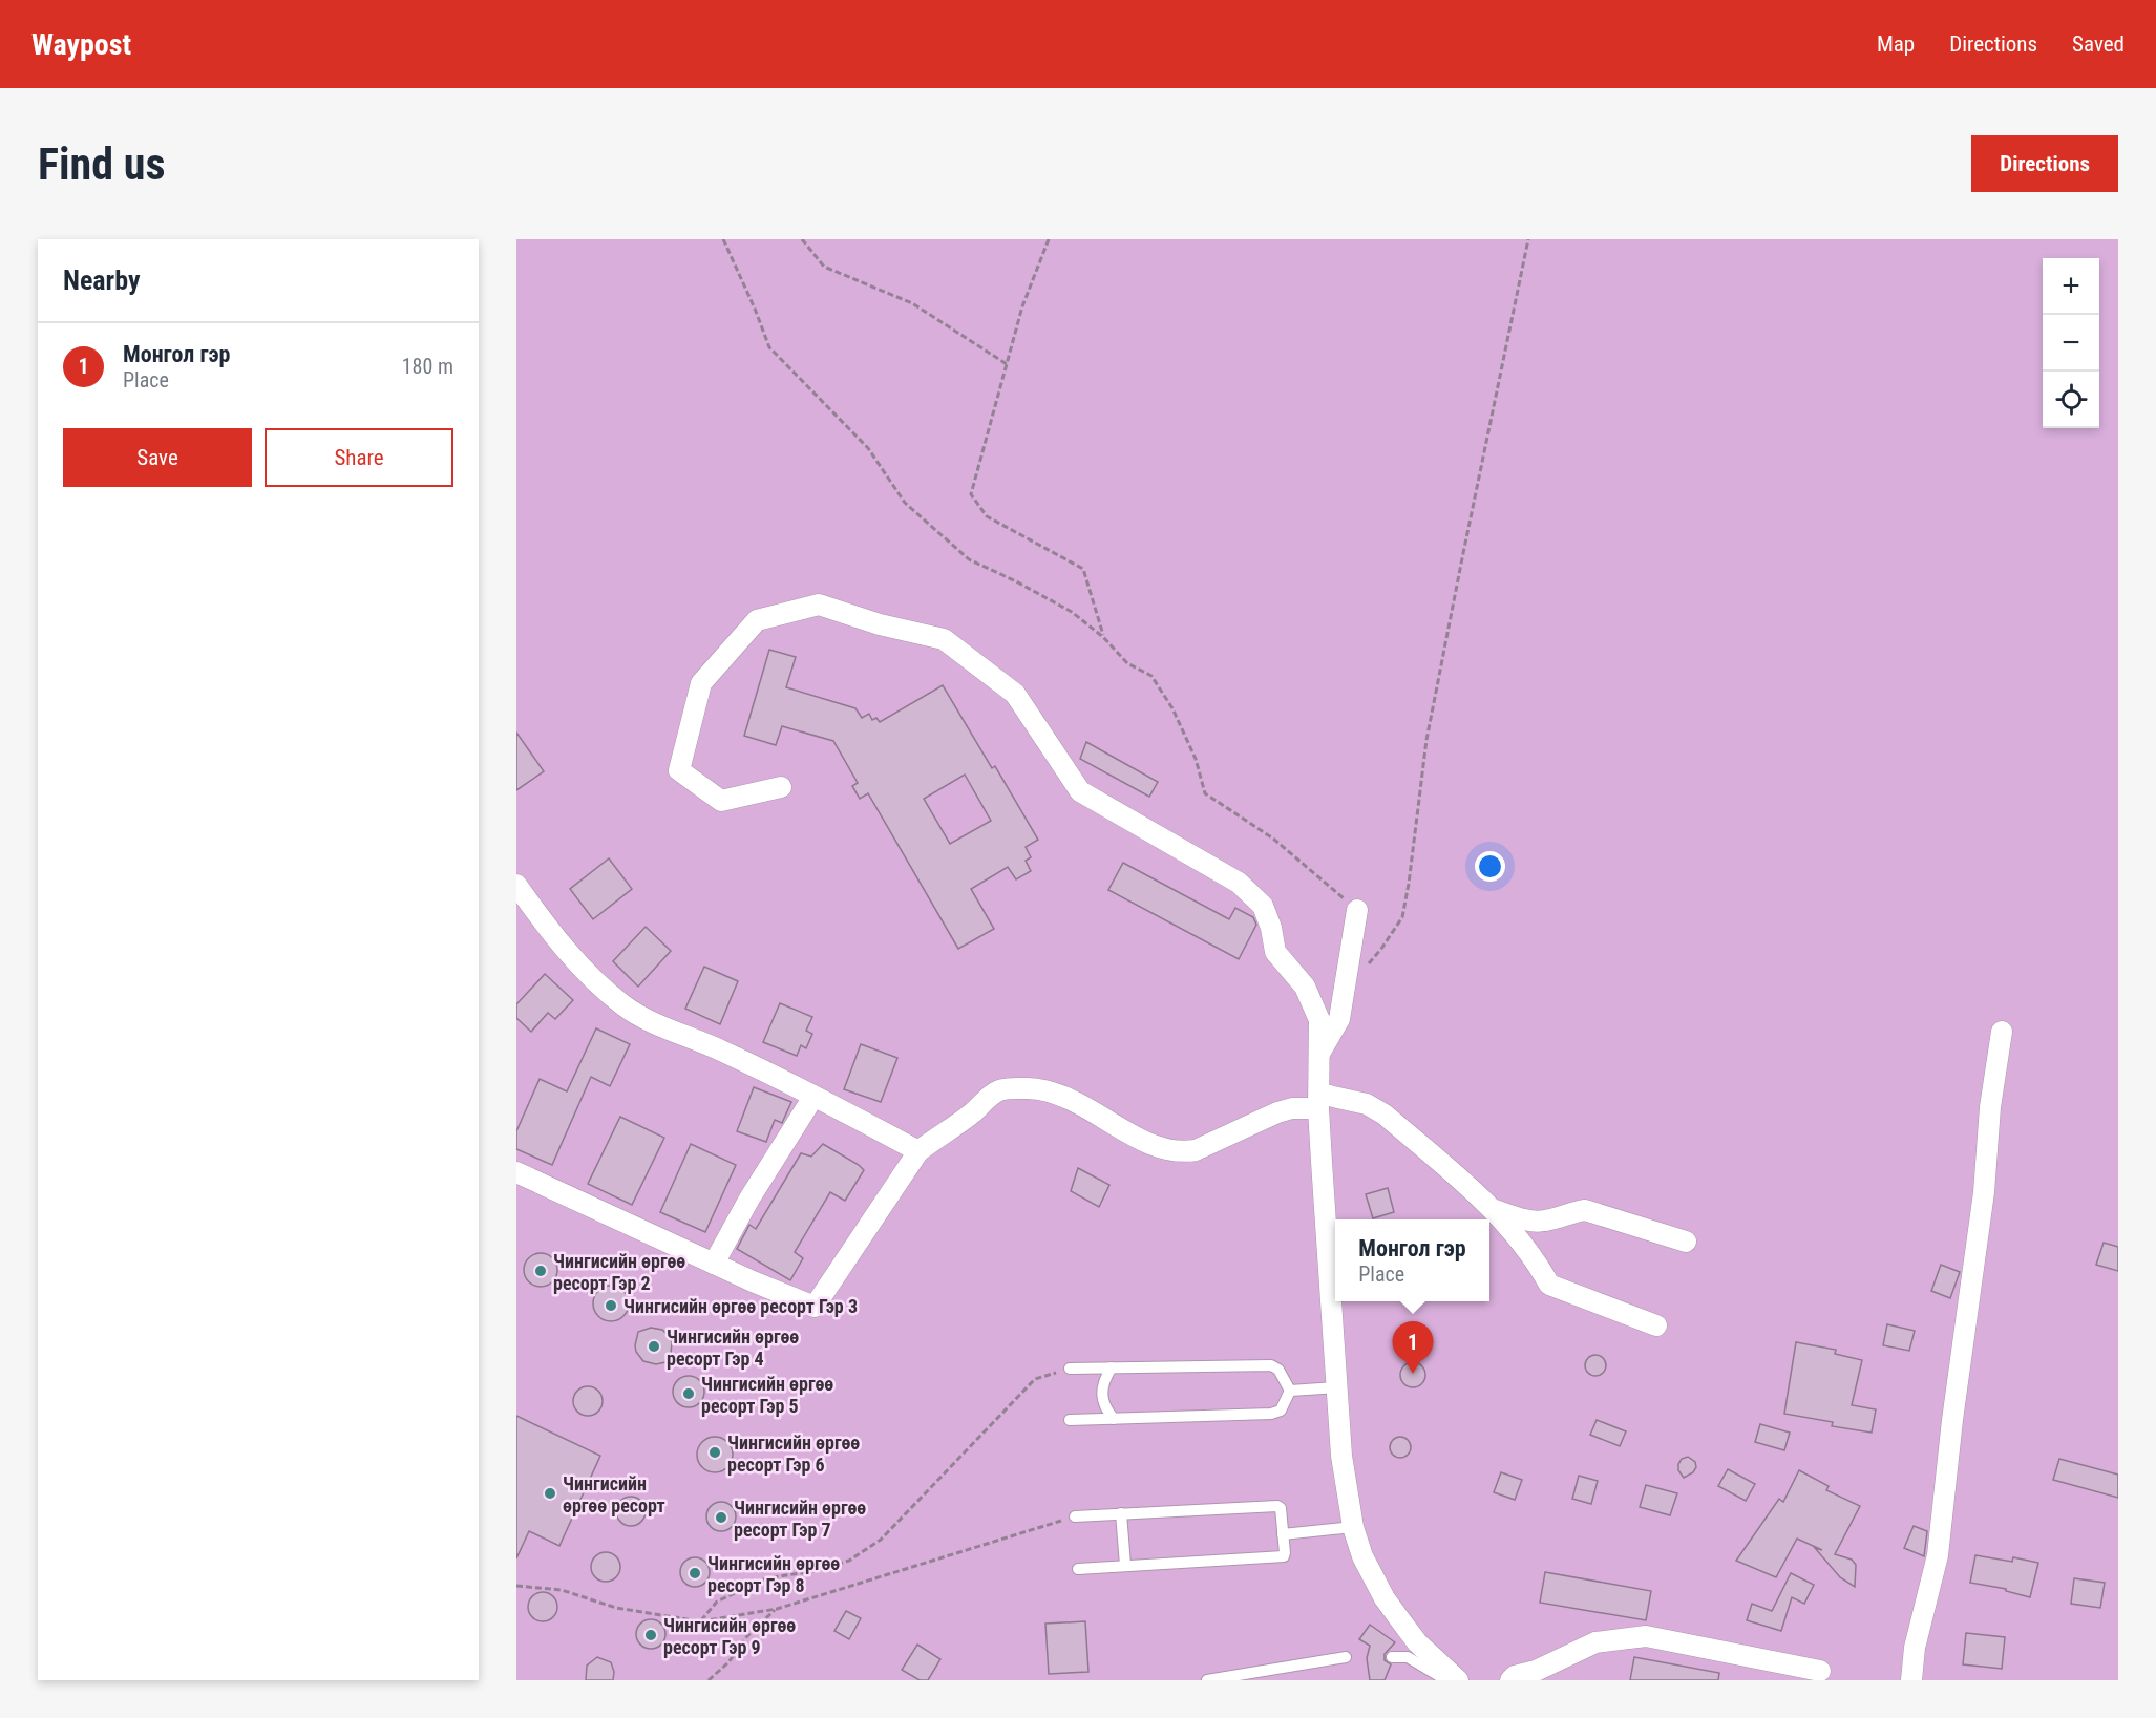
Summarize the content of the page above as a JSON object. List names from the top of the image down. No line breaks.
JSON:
{"places":["Чингисийн өргөө ресорт Гэр 2","Чингисийн өргөө ресорт Гэр 3","Чингисийн өргөө ресорт Гэр 4","Чингисийн өргөө ресорт Гэр 5","Чингисийн өргөө ресорт Гэр 6","Чингисийн өргөө ресорт","Чингисийн өргөө ресорт Гэр 7","Чингисийн өргөө ресорт Гэр 8","Чингисийн өргөө ресорт Гэр 9"],"page":{"header":"Waypost","nav":["Map","Directions","Saved"],"buttons":["Directions",["Save","Share"]],"title":"Find us","heading":"Nearby","map_buttons":["+","−"],"list":[{"mark":"1","name":"Монгол гэр","note":"Place","value":"180 m"}],"popup":["Монгол гэр","Place"],"pins":"1"}}
